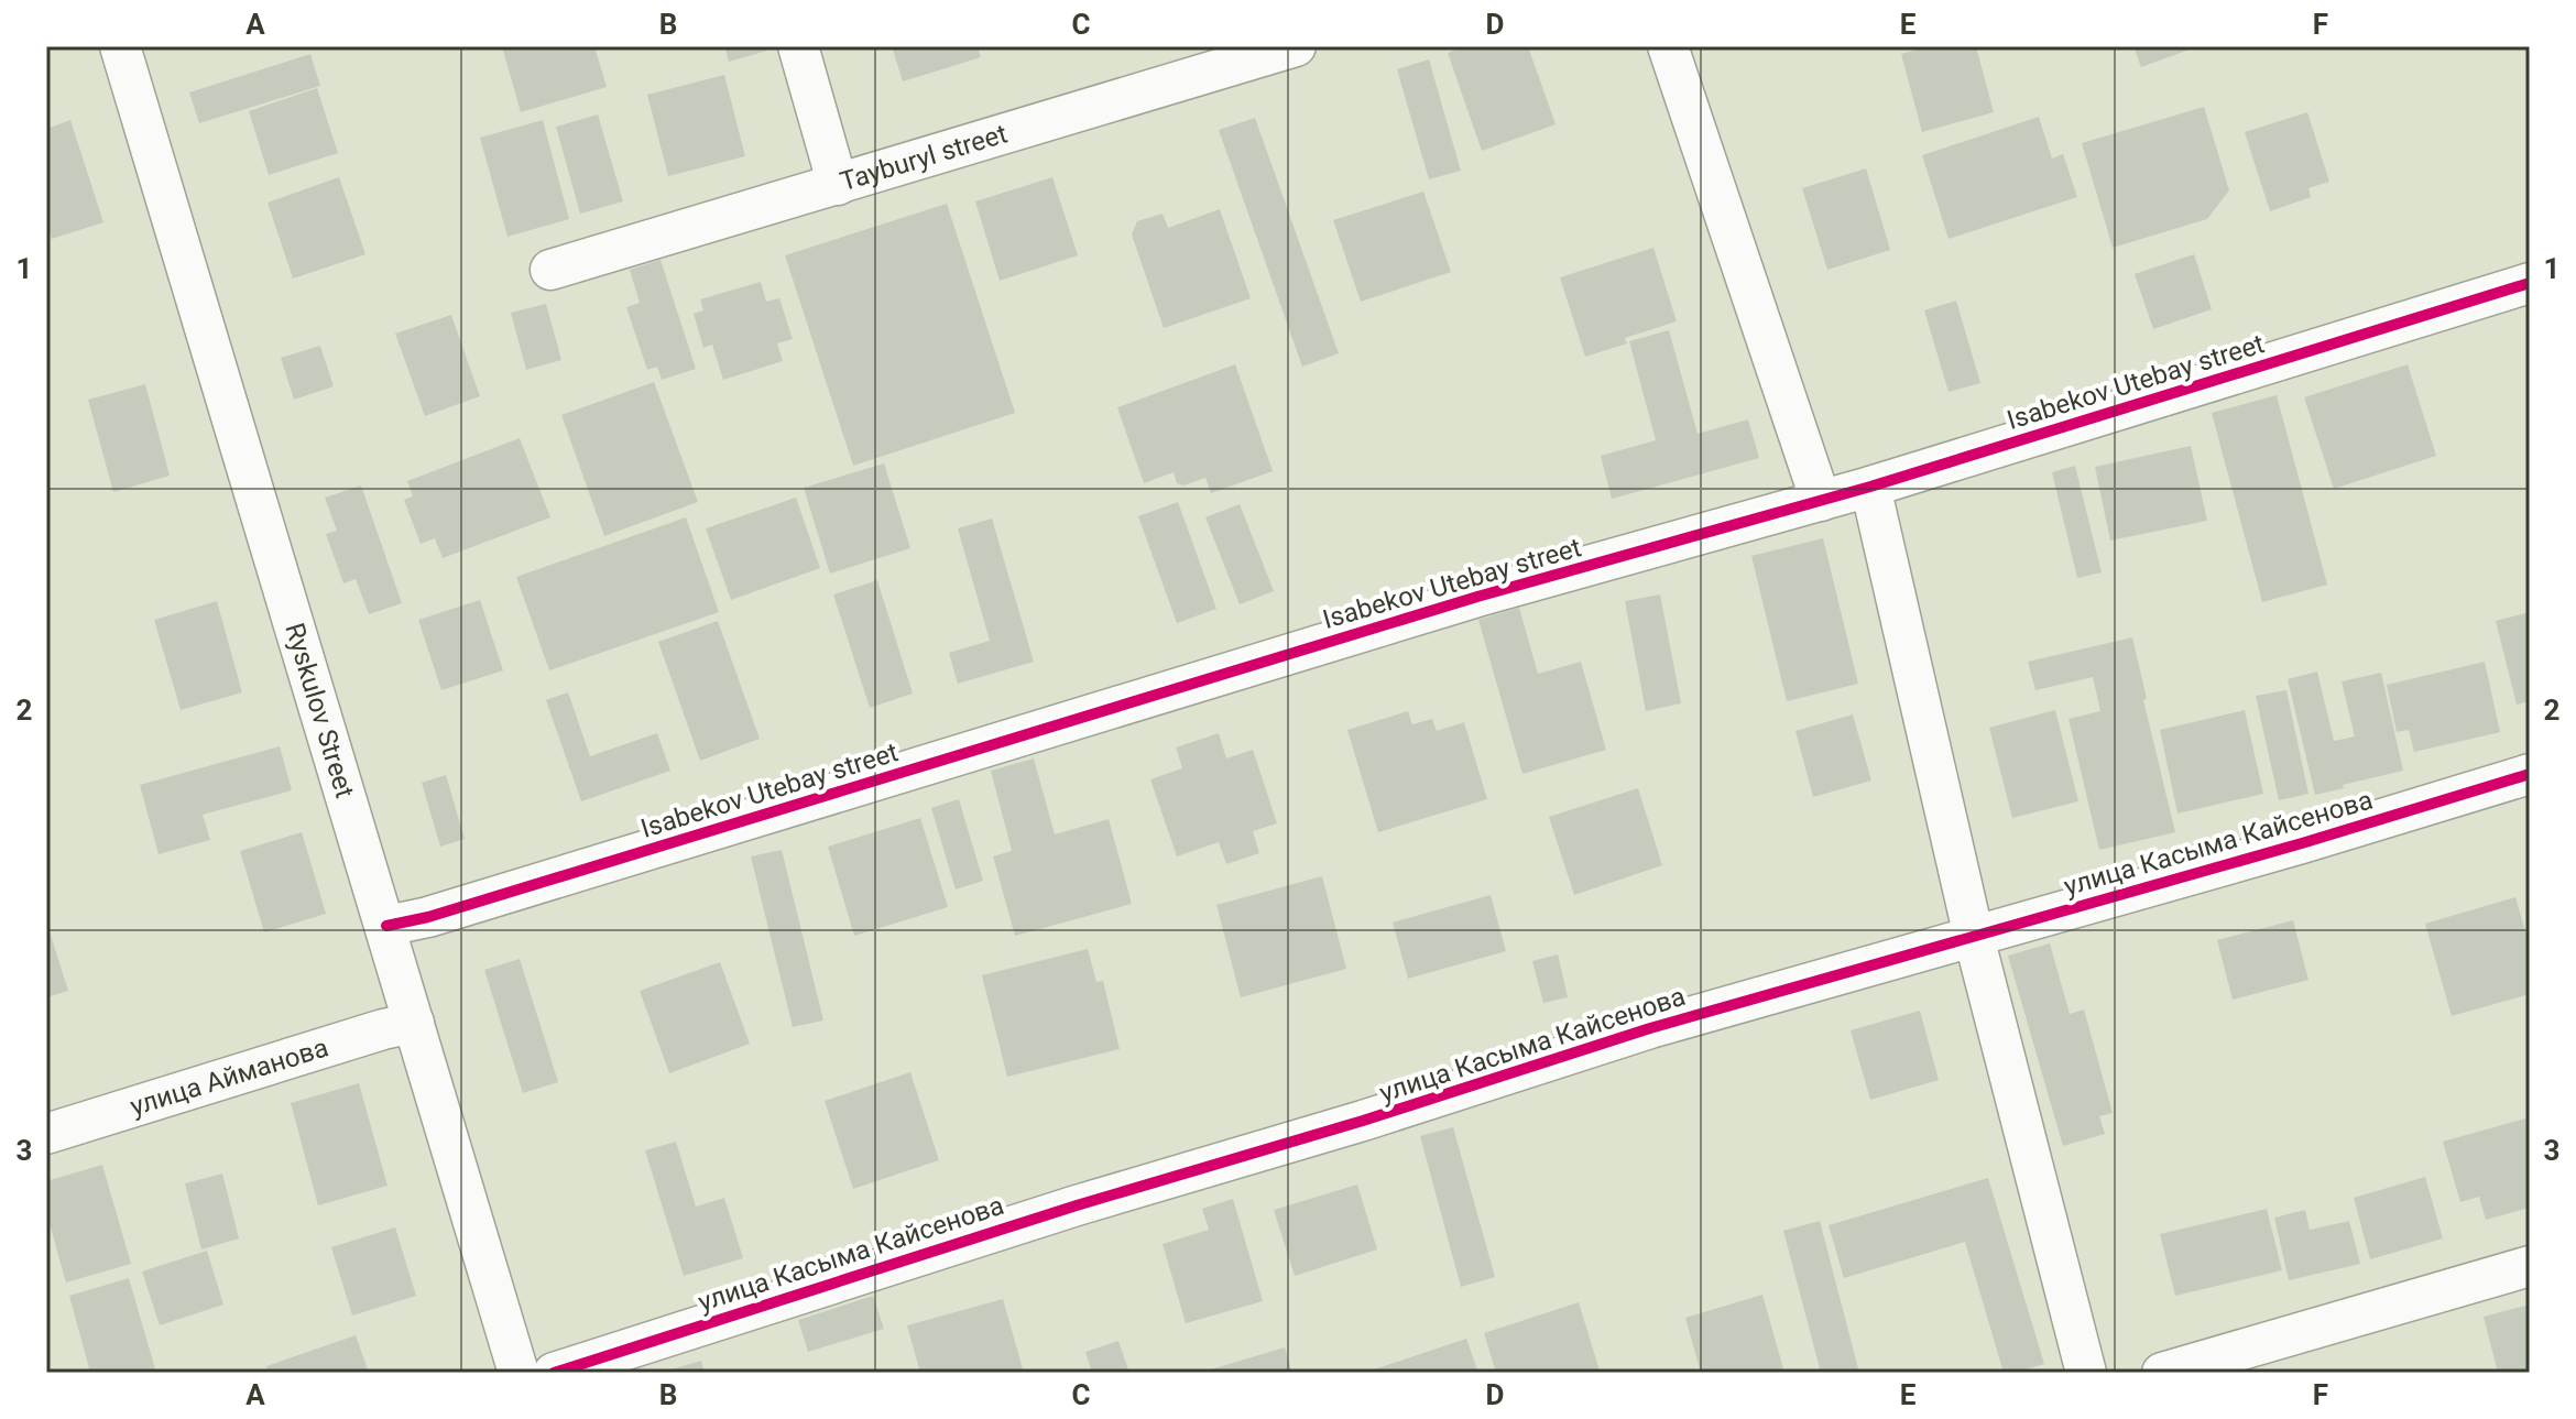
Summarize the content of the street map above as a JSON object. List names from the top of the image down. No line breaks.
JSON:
{"streets":{"street":["Tayburyl street","Isabekov Utebay street","Ryskulov Street","улица Касыма Кайсенова","улица Айманова"]},"crossings":[["Isabekov Utebay street","Ryskulov Street"],["Ryskulov Street","улица Айманова"]],"grid":{"columns":["A","B","C","D","E","F"],"rows":["1","2","3"]}}
